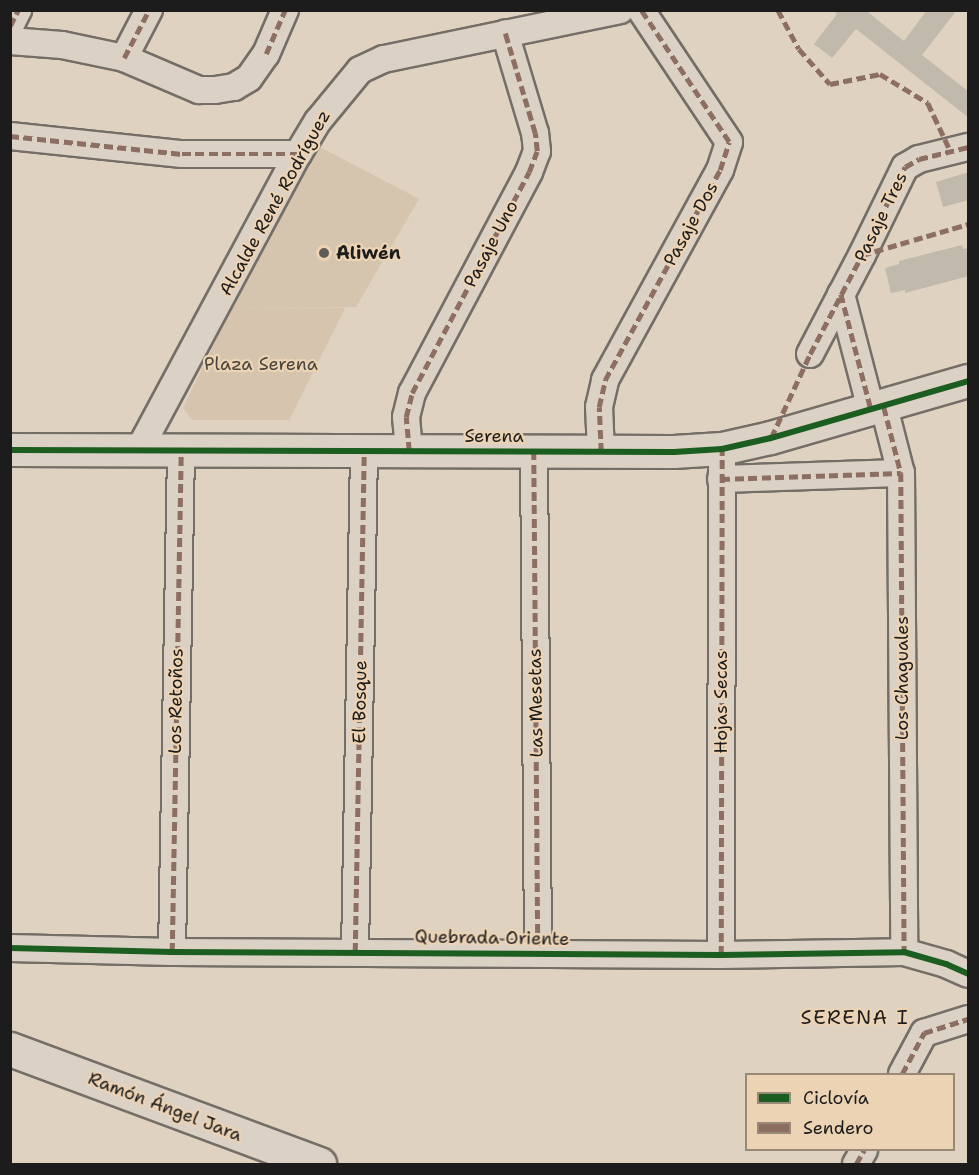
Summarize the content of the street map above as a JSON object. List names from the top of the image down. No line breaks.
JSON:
{"streets":{"main road":["Ramón Ángel Jara"],"street":["Alcalde René Rodríguez","Pasaje Tres","Pasaje Dos","Pasaje Uno","Serena","Los Chaguales","Los Retoños","El Bosque","Hojas Secas","Las Mesetas","Quebrada Oriente"]},"crossings":[["Alcalde René Rodríguez","Pasaje Uno"],["Alcalde René Rodríguez","Serena"],["Pasaje Dos","Serena"],["Pasaje Uno","Serena"],["Serena","Los Chaguales"],["Serena","Los Retoños"],["Serena","El Bosque"],["Serena","Hojas Secas"],["Serena","Las Mesetas"],["Los Chaguales","Quebrada Oriente"],["Los Retoños","Quebrada Oriente"],["El Bosque","Quebrada Oriente"],["Hojas Secas","Quebrada Oriente"],["Las Mesetas","Quebrada Oriente"]],"districts":["SERENA I"],"parks":["Plaza Serena"],"places":["Aliwén"],"legend":["Ciclovía","Sendero"]}
